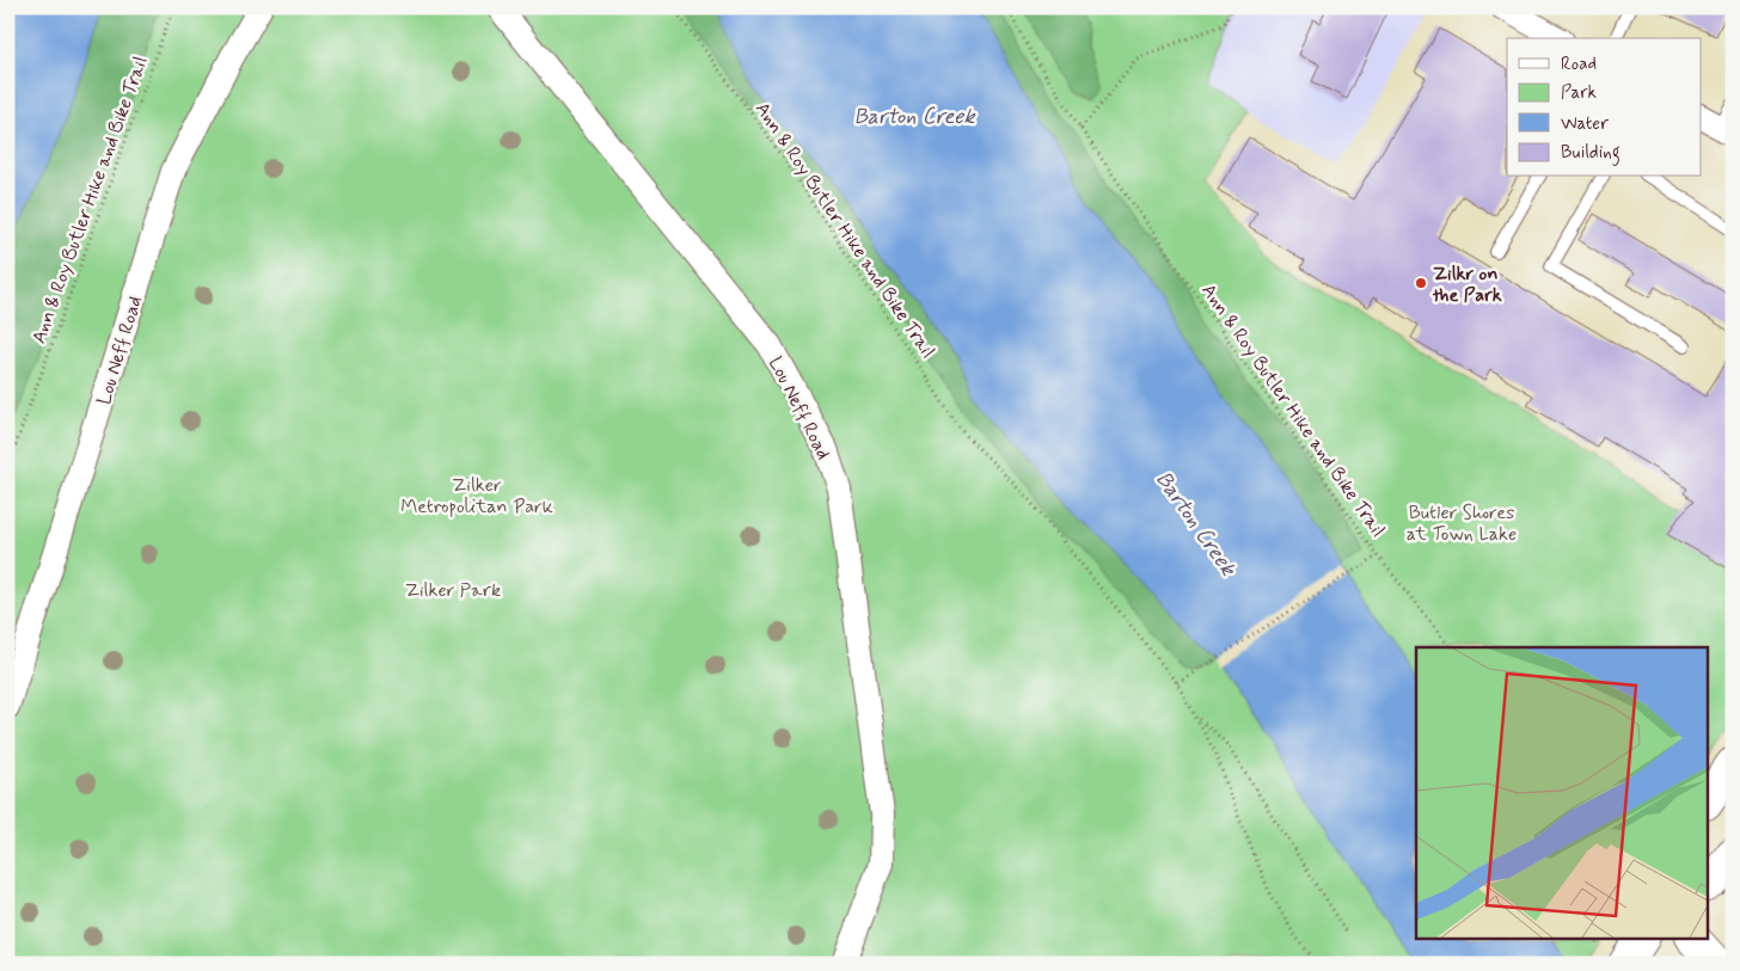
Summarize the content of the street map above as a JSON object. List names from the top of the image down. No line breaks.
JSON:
{"streets":{"street":["Lou Neff Road"],"path":["Ann & Roy Butler Hike and Bike Trail"]},"water":["Barton Creek"],"parks":["Zilker Metropolitan Park","Butler Shores at Town Lake","Zilker Park"],"places":["Zilkr on the Park"],"legend":["Road","Park","Water","Building"]}
